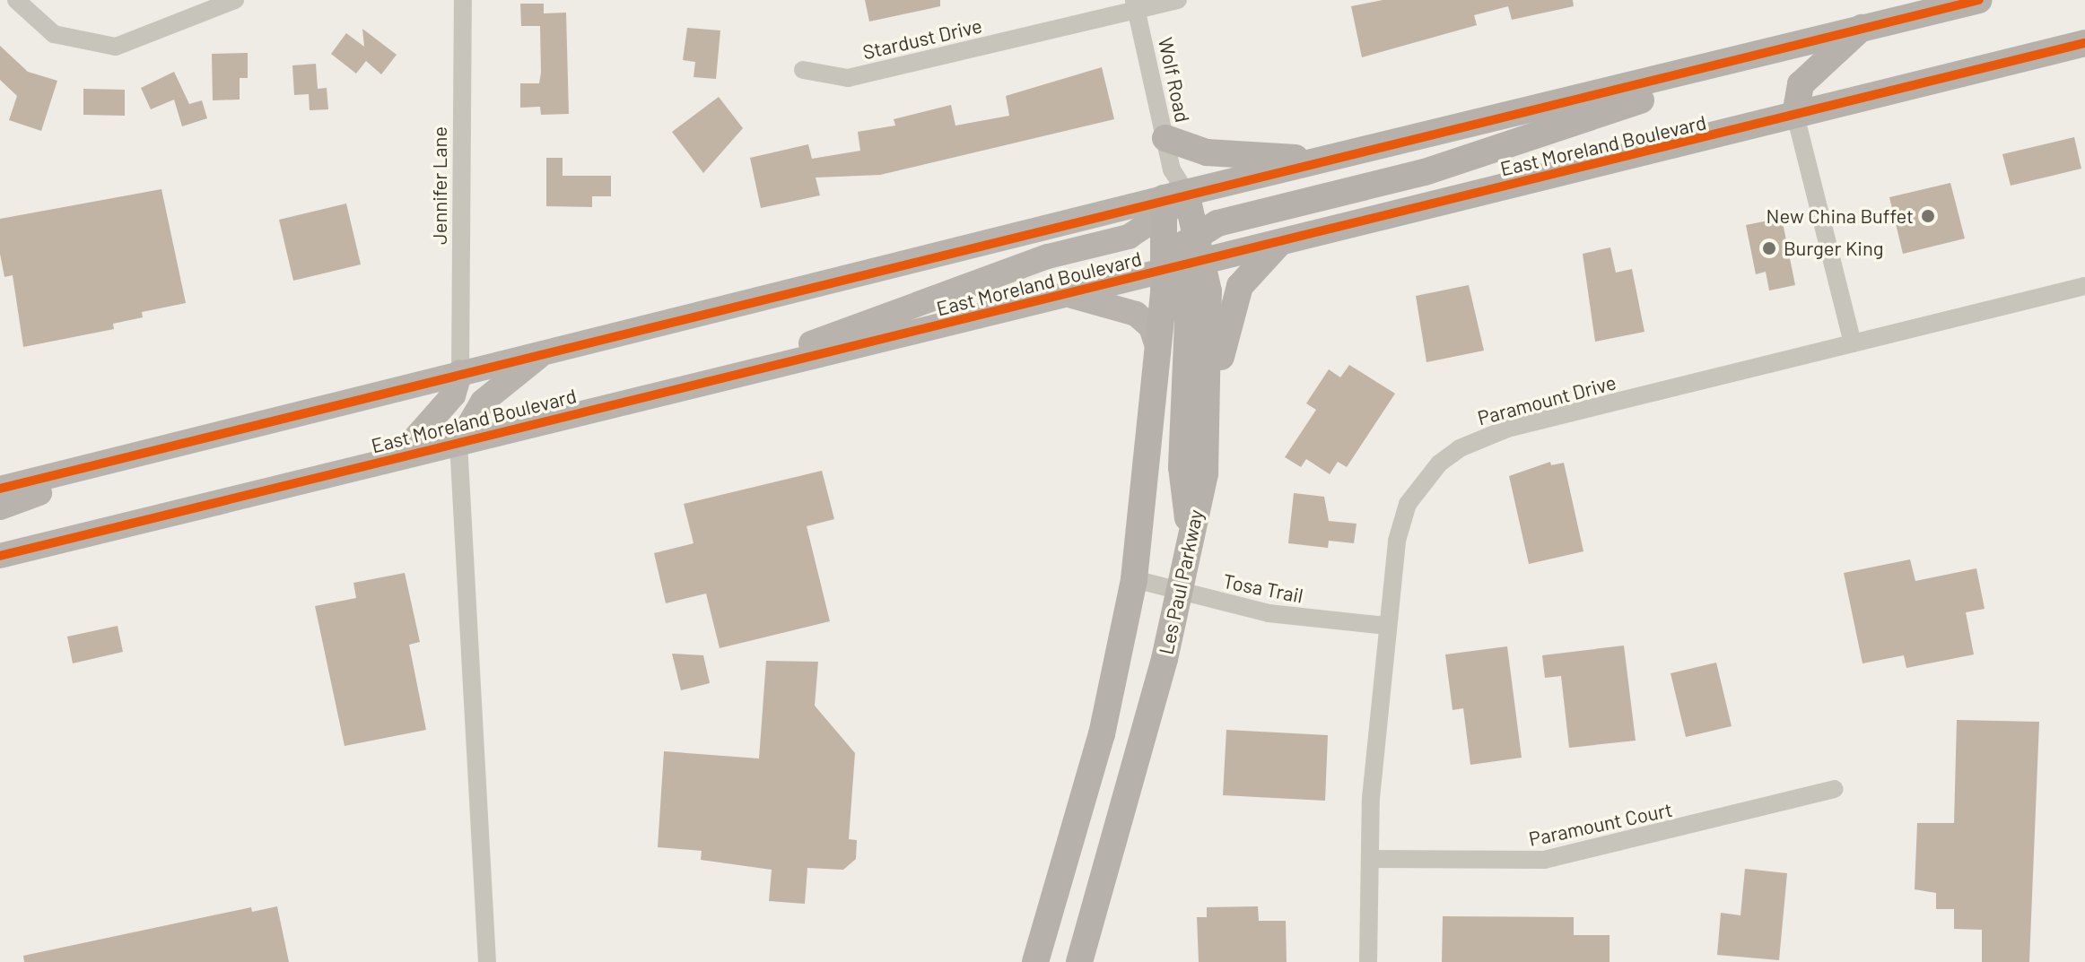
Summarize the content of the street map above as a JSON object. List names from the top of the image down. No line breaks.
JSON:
{"streets":{"main road":["East Moreland Boulevard","Les Paul Parkway"],"street":["Stardust Drive","Wolf Road","Jennifer Lane","Paramount Drive","Tosa Trail","Paramount Court"]},"crossings":[["Stardust Drive","Wolf Road"],["Wolf Road","Les Paul Parkway"],["East Moreland Boulevard","Les Paul Parkway"],["Paramount Drive","Tosa Trail"],["Paramount Drive","Paramount Court"],["Les Paul Parkway","Tosa Trail"]],"places":["New China Buffet","Burger King"]}
